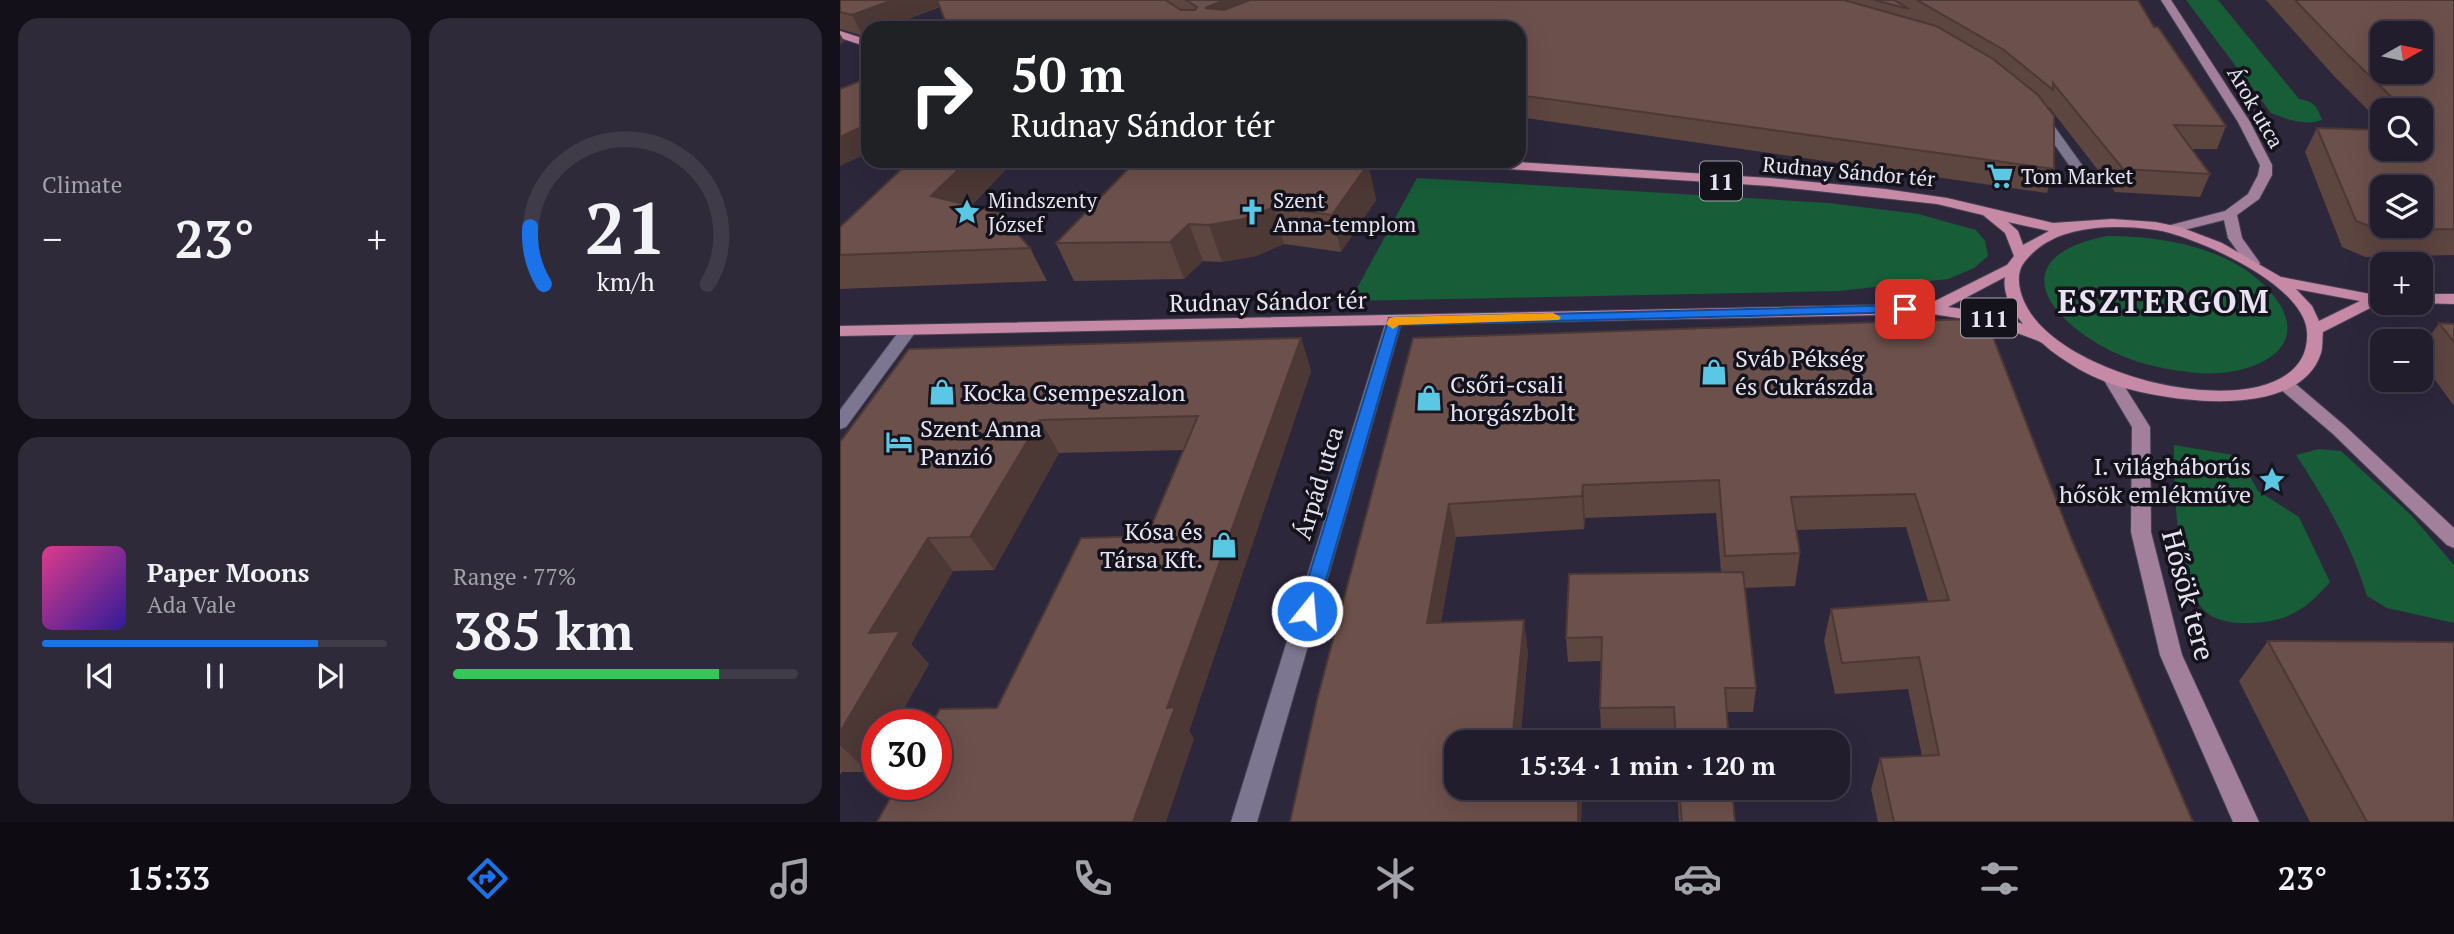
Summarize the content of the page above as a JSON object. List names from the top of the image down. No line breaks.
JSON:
{"streets":{"main road":["Árok utca","Rudnay Sándor tér","11","111","Hősök tere"],"street":["Árpád utca"]},"crossings":[["Árok utca","Rudnay Sándor tér"],["Árok utca","11"],["Rudnay Sándor tér","11"],["Rudnay Sándor tér","111"],["Rudnay Sándor tér","Árpád utca"],["11","111"]],"districts":["ESZTERGOM"],"places":{"supermarket":["Tom Market"],"place":["Mindszenty József","I. világháborús hősök emlékműve"],"church":["Szent Anna-templom"],"shop":["Sváb Pékség és Cukrászda","Kocka Csempeszalon","Csőri-csali horgászbolt","Kósa és Társa Kft."],"hotel":["Szent Anna Panzió"]},"north":"right","page":{"tile":["Climate",["Range · 77%","385 km"]],"map_buttons":["+","−"],"turn":["50 m","Rudnay Sándor tér"],"heat":["−","23°","+"],"song":["Paper Moons","Ada Vale"],"limit":"30","trip":"15:34 · 1 min · 120 m","tabs":["15:33","23°"],"gauge":["21","km/h"]}}
